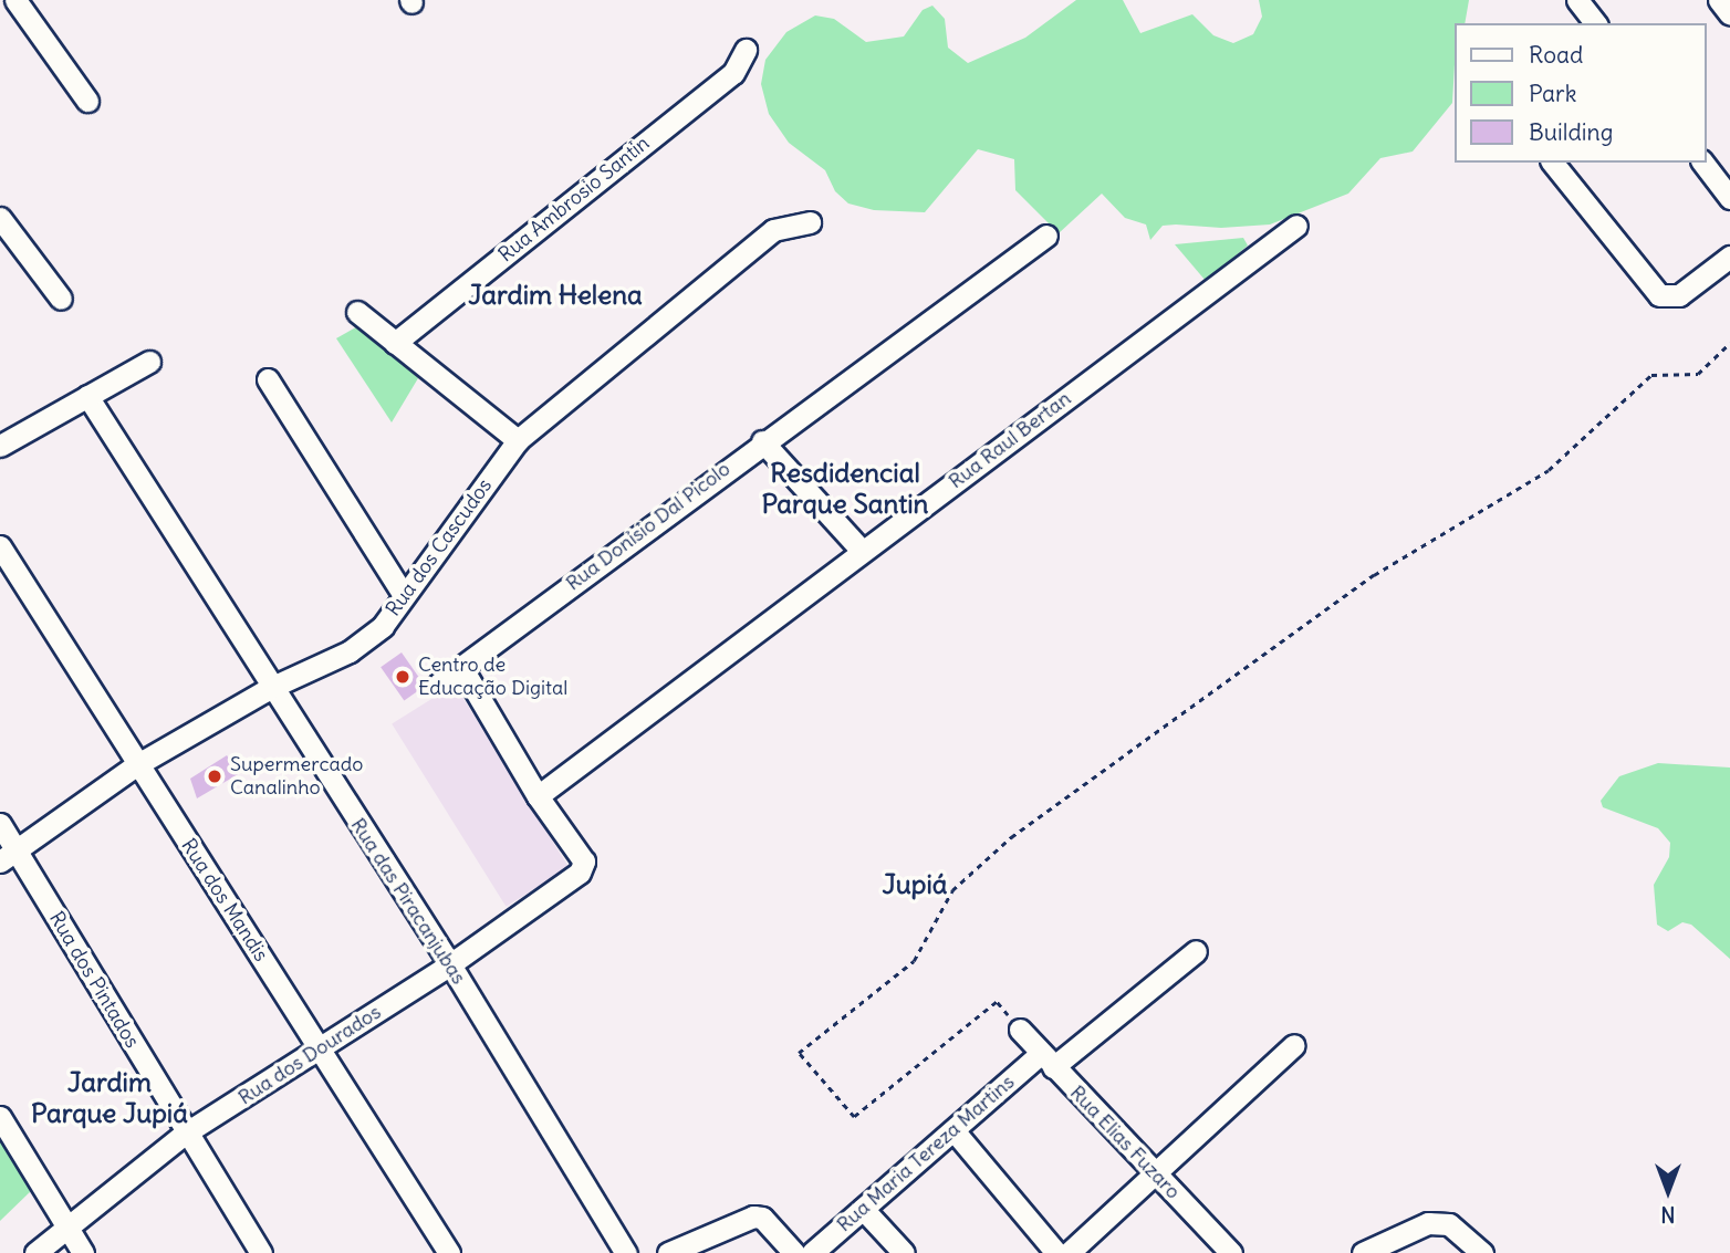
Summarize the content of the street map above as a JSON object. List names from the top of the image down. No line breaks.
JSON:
{"streets":{"street":["Rua Ambrosio Santin","Rua Raul Bertan","Rua Donísio Dal Picolo","Rua dos Cascudos","Rua dos Mandis","Rua das Piracanjubas","Rua dos Pintados","Rua dos Dourados","Rua Elias Fuzaro","Rua Maria Tereza Martins"]},"crossings":[["Rua Raul Bertan","Rua dos Dourados"],["Rua dos Cascudos","Rua dos Mandis"],["Rua dos Cascudos","Rua das Piracanjubas"],["Rua dos Cascudos","Rua dos Pintados"],["Rua dos Mandis","Rua dos Dourados"],["Rua das Piracanjubas","Rua dos Dourados"],["Rua dos Pintados","Rua dos Dourados"],["Rua Elias Fuzaro","Rua Maria Tereza Martins"]],"districts":["Jardim Helena","Resdidencial Parque Santin","Jupiá","Jardim Parque Jupiá"],"places":["Centro de Educação Digital","Supermercado Canalinho"],"legend":["Road","Park","Building"],"north":"bottom"}
